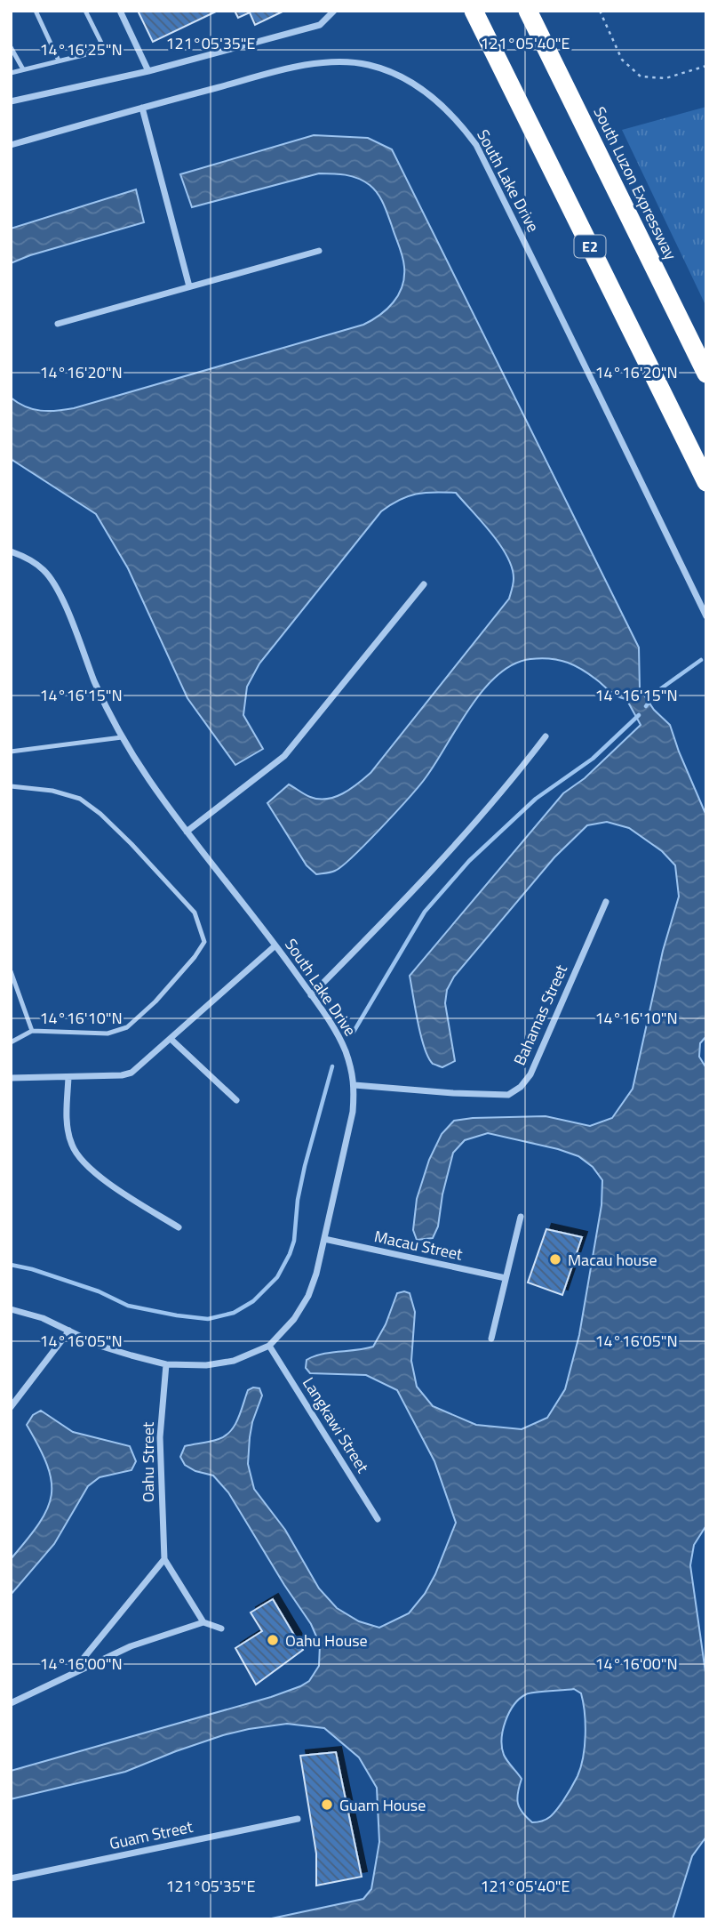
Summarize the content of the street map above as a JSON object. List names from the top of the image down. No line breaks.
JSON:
{"streets":{"highway":["South Luzon Expressway","E2"],"street":["South Lake Drive","Bahamas Street","Macau Street","Langkawi Street","Oahu Street","Guam Street"]},"crossings":[["South Lake Drive","Bahamas Street"],["South Lake Drive","Macau Street"],["South Lake Drive","Langkawi Street"],["South Lake Drive","Oahu Street"]],"places":["Macau house","Oahu House","Guam House"],"coordinates":["121°05'35\"E","121°05'40\"E","14°16'25\"N","14°16'20\"N","14°16'15\"N","14°16'10\"N","14°16'05\"N","14°16'00\"N"]}
